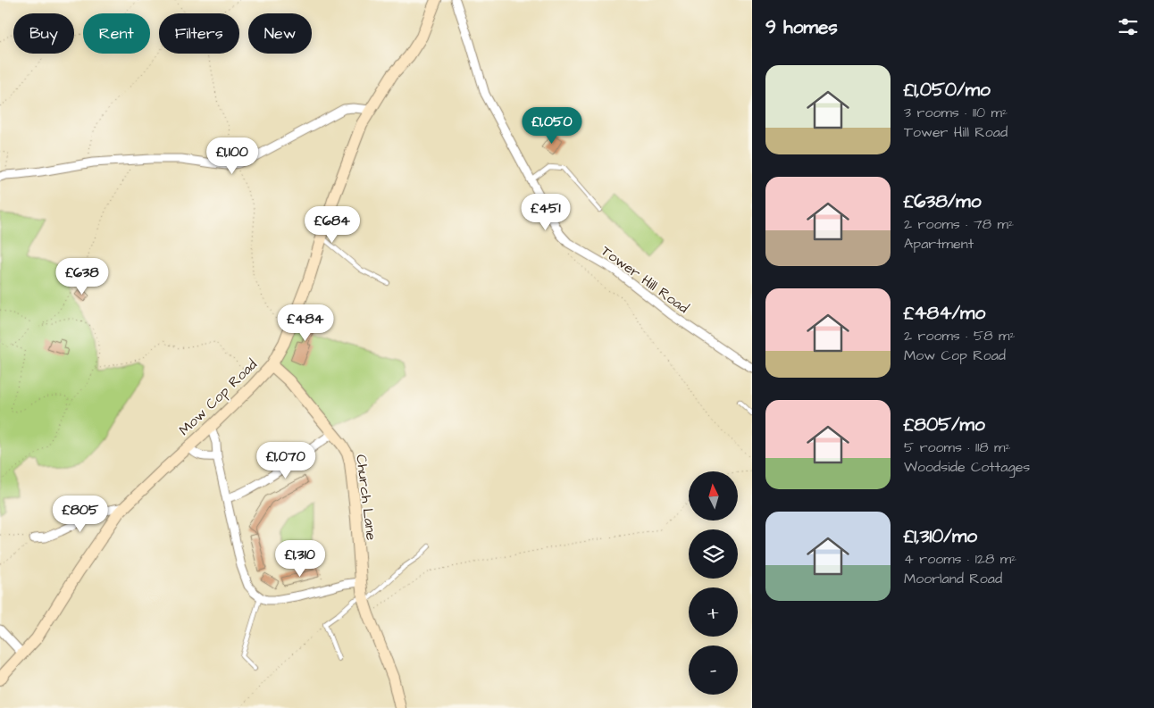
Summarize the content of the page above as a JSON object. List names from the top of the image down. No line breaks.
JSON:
{"streets":{"street":["Tower Hill Road","Mow Cop Road","Church Lane"]},"crossings":[["Mow Cop Road","Church Lane"]],"north":"top","page":{"heading":"9 homes","chip":["Buy","Rent","Filters","New"],"list":[{"name":"£1,050/mo","note":"3 rooms · 110 m² · Tower Hill Road"},{"name":"£638/mo","note":"2 rooms · 78 m² · Apartment"},{"name":"£484/mo","note":"2 rooms · 58 m² · Mow Cop Road"},{"name":"£805/mo","note":"5 rooms · 118 m² · Woodside Cottages"},{"name":"£1,310/mo","note":"4 rooms · 128 m² · Moorland Road"}],"price":["£1,050","£1,100","£451","£684","£638","£484","£1,070","£805","£1,310"],"map_buttons":["+","−"]}}
